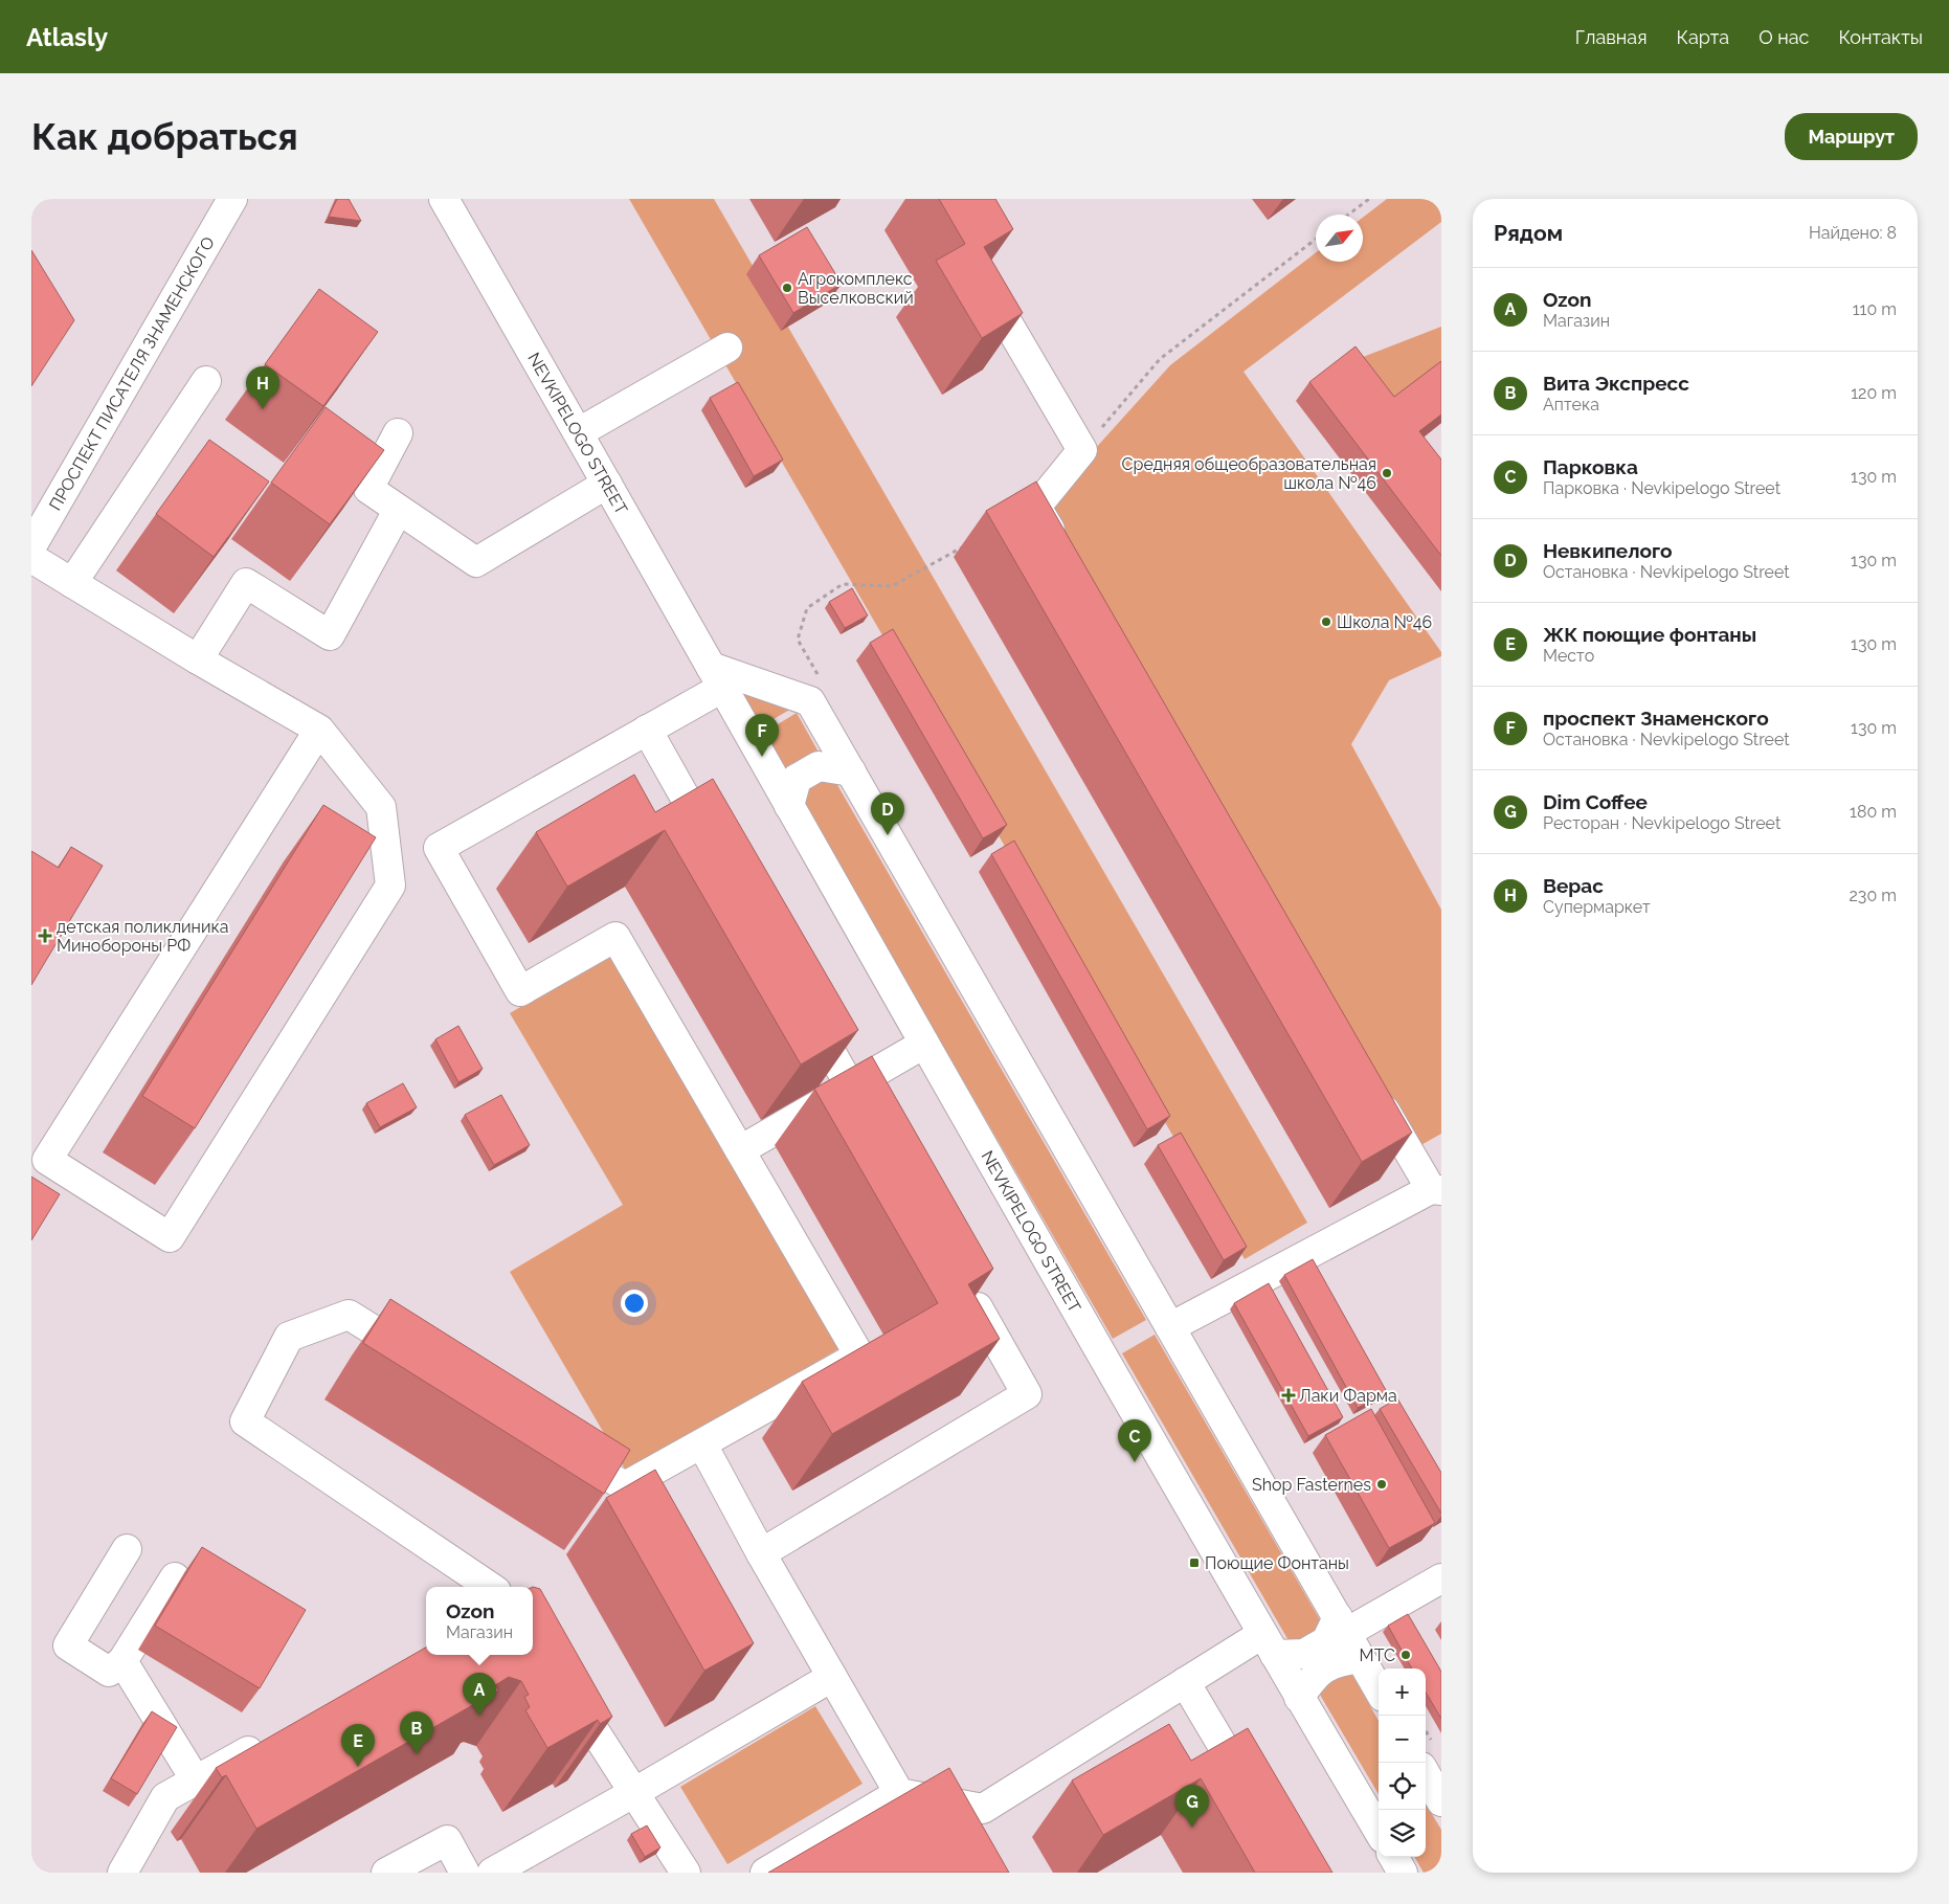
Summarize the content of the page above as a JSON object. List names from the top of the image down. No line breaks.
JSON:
{"streets":{"street":["ПРОСПЕКТ ПИСАТЕЛЯ ЗНАМЕНСКОГО","NEVKIPELOGO STREET"]},"places":{"other":["Агрокомплекс Выселковский","Средняя общеобразовательная школа №46","Школа №46","Shop Fasternes","МТС"],"health":["детская поликлиника Минобороны РФ","Лаки Фарма"],"transit":["Поющие Фонтаны"]},"north":"top right","page":{"header":"Atlasly","nav":["Главная","Карта","О нас","Контакты"],"buttons":"Маршрут","title":"Как добраться","heading":["Рядом","Найдено: 8"],"list":[{"mark":"A","name":"Ozon","note":"Магазин","value":"110 m"},{"mark":"B","name":"Вита Экспресс","note":"Аптека","value":"120 m"},{"mark":"C","name":"Парковка","note":"Парковка · Nevkipelogo Street","value":"130 m"},{"mark":"D","name":"Невкипелого","note":"Остановка · Nevkipelogo Street","value":"130 m"},{"mark":"E","name":"ЖК поющие фонтаны","note":"Место","value":"130 m"},{"mark":"F","name":"проспект Знаменского","note":"Остановка · Nevkipelogo Street","value":"130 m"},{"mark":"G","name":"Dim Coffee","note":"Ресторан · Nevkipelogo Street","value":"180 m"},{"mark":"H","name":"Верас","note":"Супермаркет","value":"230 m"}],"pins":["H","F","D","C","A","B","E","G"],"popup":["Ozon","Магазин"],"map_buttons":["+","−"]}}
